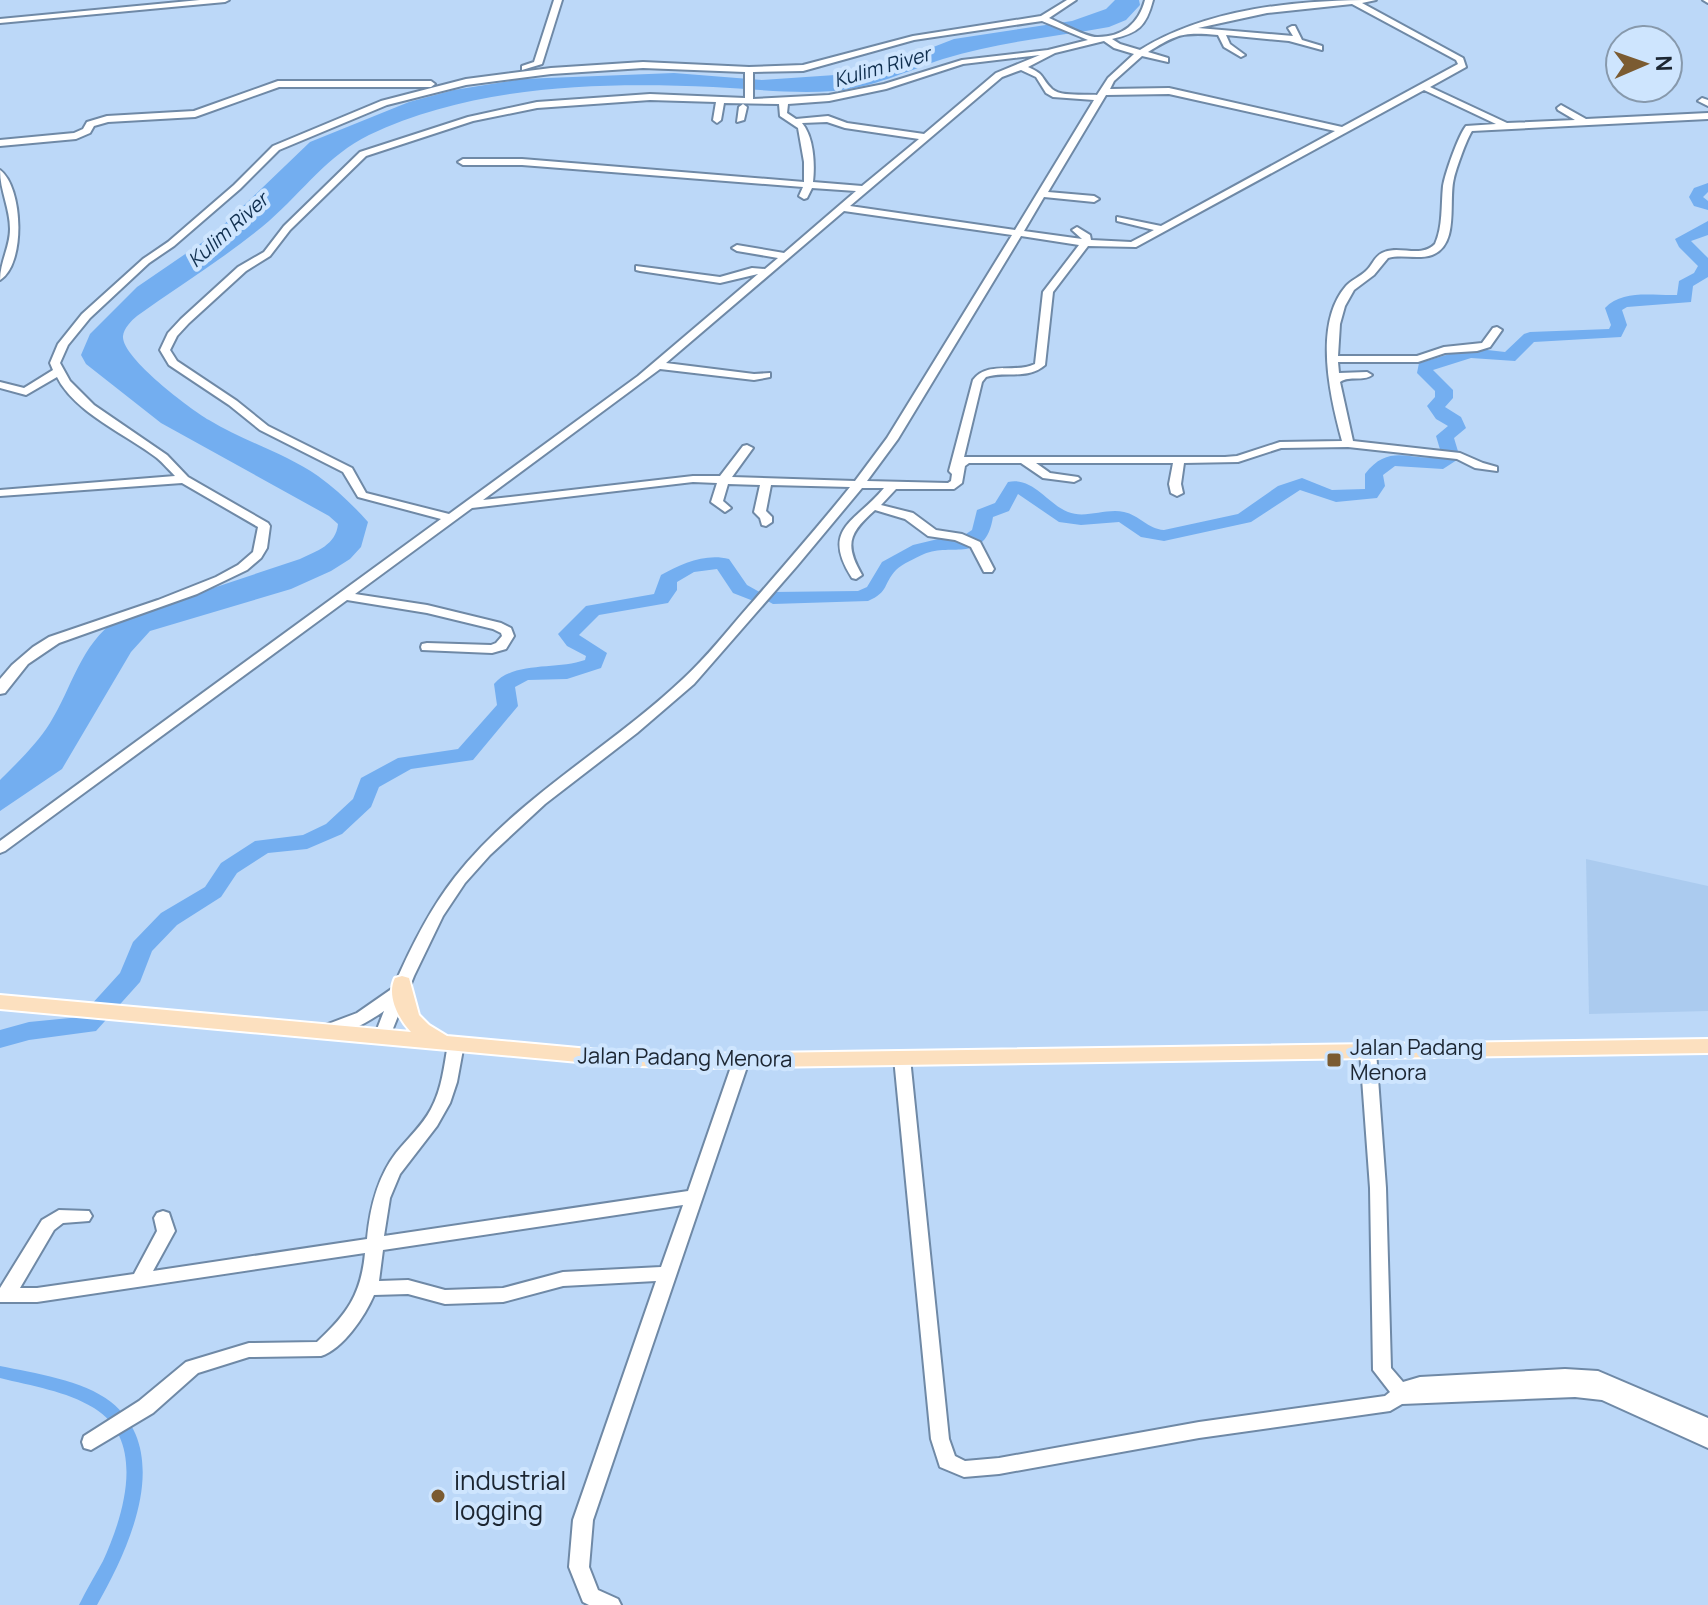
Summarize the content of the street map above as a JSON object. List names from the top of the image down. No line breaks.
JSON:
{"streets":{"main road":["Jalan Padang Menora"]},"water":["Kulim River"],"places":{"transit":["Jalan Padang Menora"],"other":["industrial logging"]},"north":"right"}
